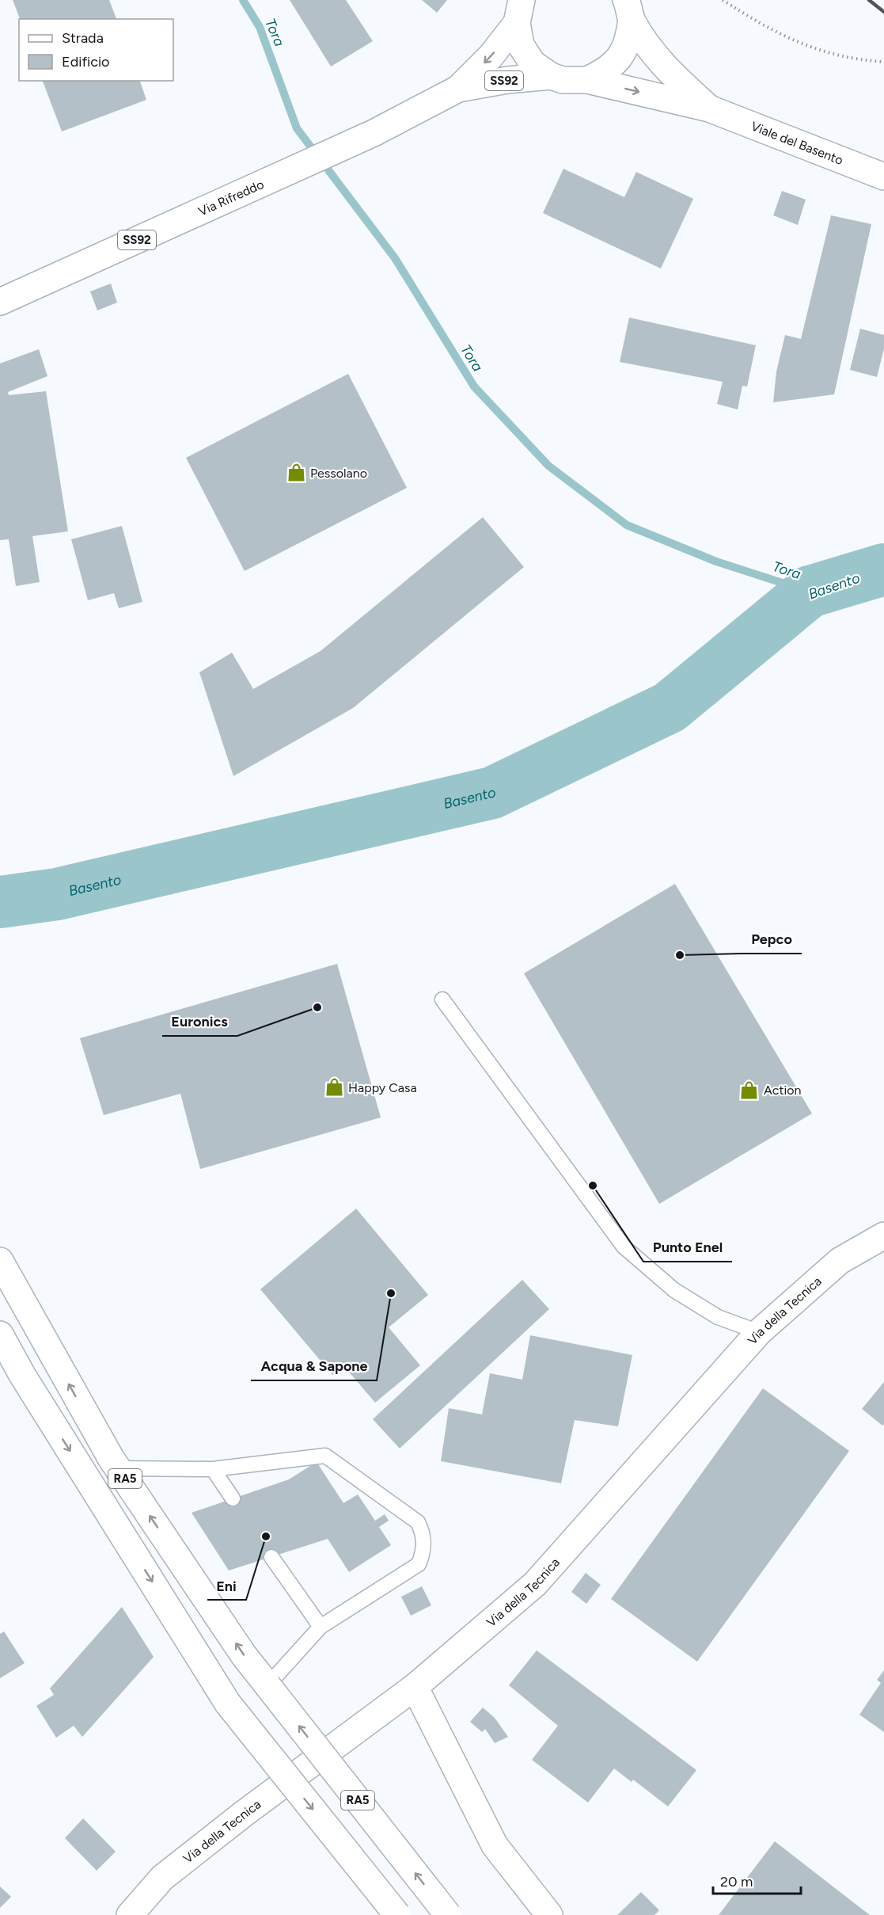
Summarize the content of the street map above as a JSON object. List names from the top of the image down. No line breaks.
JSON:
{"streets":{"main road":["SS92","Viale del Basento","Via Rifreddo","Via della Tecnica","RA5"]},"crossings":[["SS92","Via Rifreddo"]],"water":["Tora","Basento"],"places":{"shop":["Pessolano","Happy Casa","Action"],"other":["Pepco","Euronics","Punto Enel","Acqua & Sapone","Eni"]},"legend":["Strada","Edificio"],"scale_bar":"20 m"}
